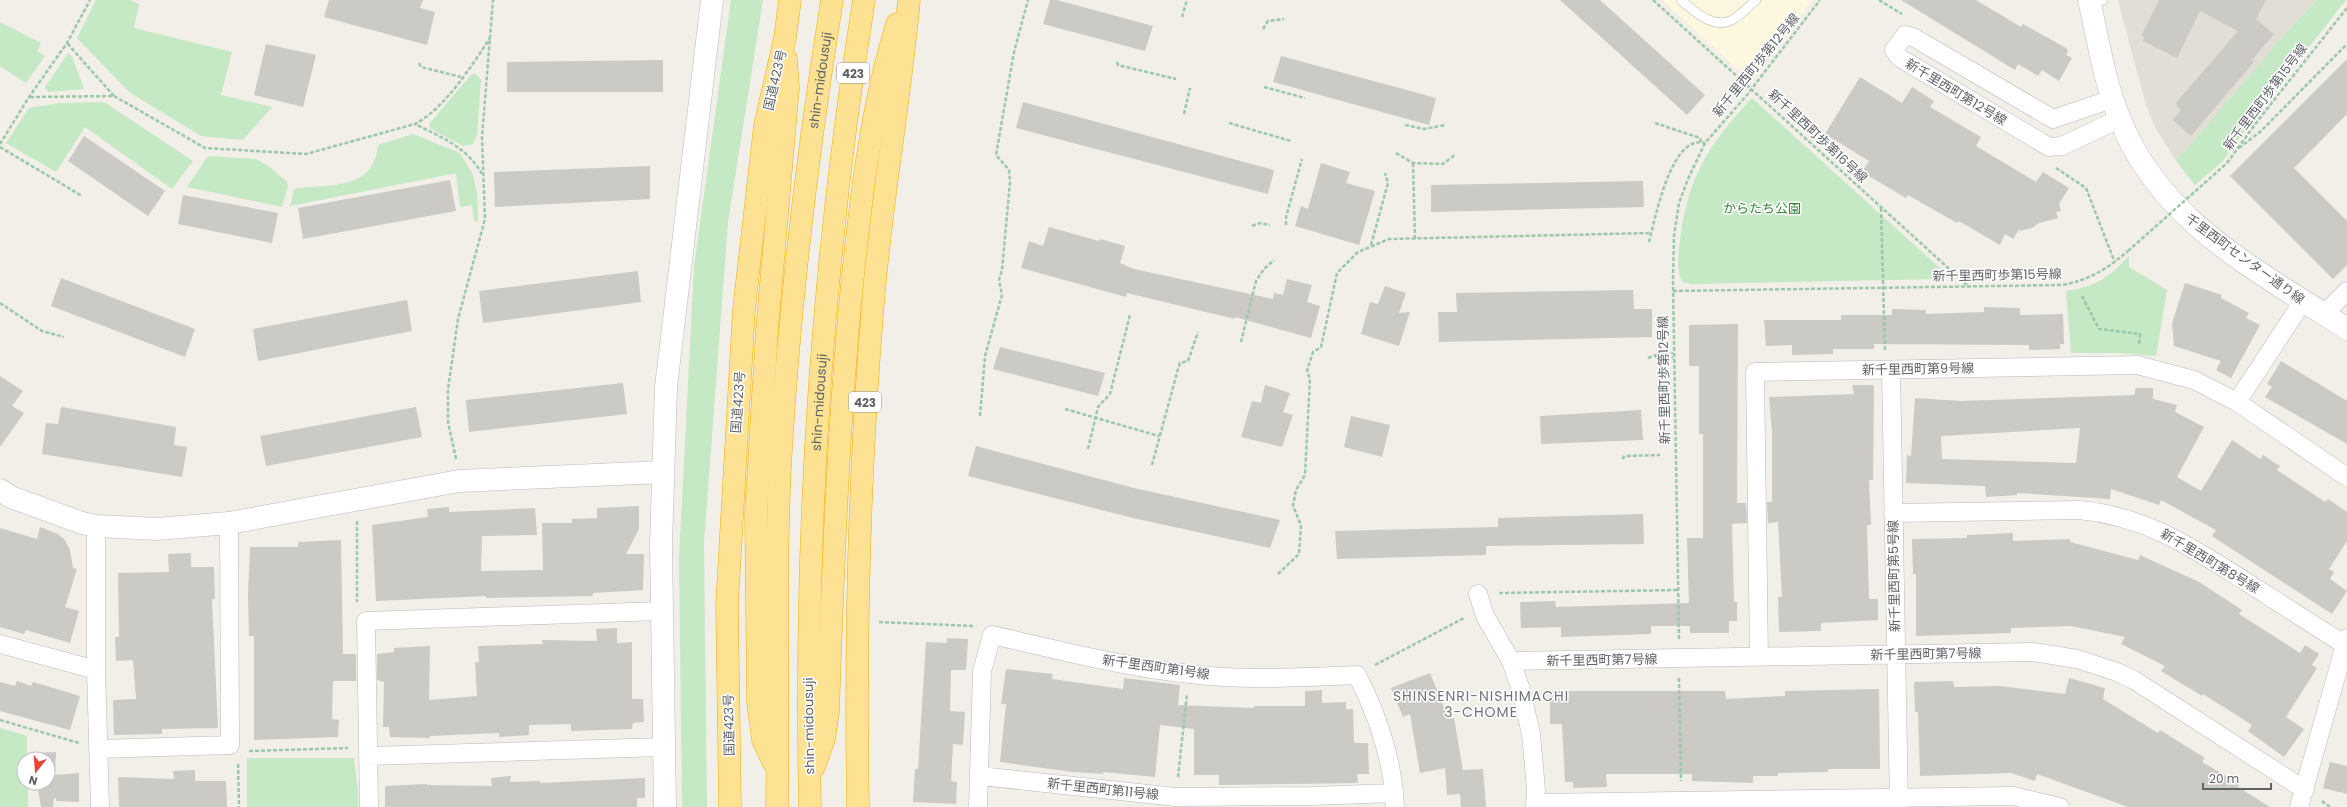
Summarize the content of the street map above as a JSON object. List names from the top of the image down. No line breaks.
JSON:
{"streets":{"highway":["423","国道423号","shin-midousuji"],"street":["新千里西町第12号線","千里西町センター通り線","新千里西町第9号線","新千里西町第8号線","新千里西町第5号線","新千里西町第7号線","新千里西町第1号線","新千里西町第11号線"],"path":["新千里西町歩第12号線","新千里西町歩第15号線","新千里西町歩第16号線"]},"crossings":[["新千里西町歩第12号線","新千里西町歩第15号線"],["新千里西町歩第12号線","新千里西町歩第16号線"],["新千里西町歩第12号線","新千里西町第7号線"],["新千里西町第12号線","千里西町センター通り線"],["新千里西町歩第15号線","新千里西町歩第16号線"],["新千里西町第9号線","新千里西町第5号線"],["新千里西町第9号線","新千里西町第7号線"],["新千里西町第8号線","新千里西町第5号線"],["新千里西町第5号線","新千里西町第7号線"],["新千里西町第1号線","新千里西町第11号線"]],"districts":["SHINSENRI-NISHIMACHI 3-CHOME"],"parks":["からたち公園"],"scale_bar":"20 m","north":"bottom"}
